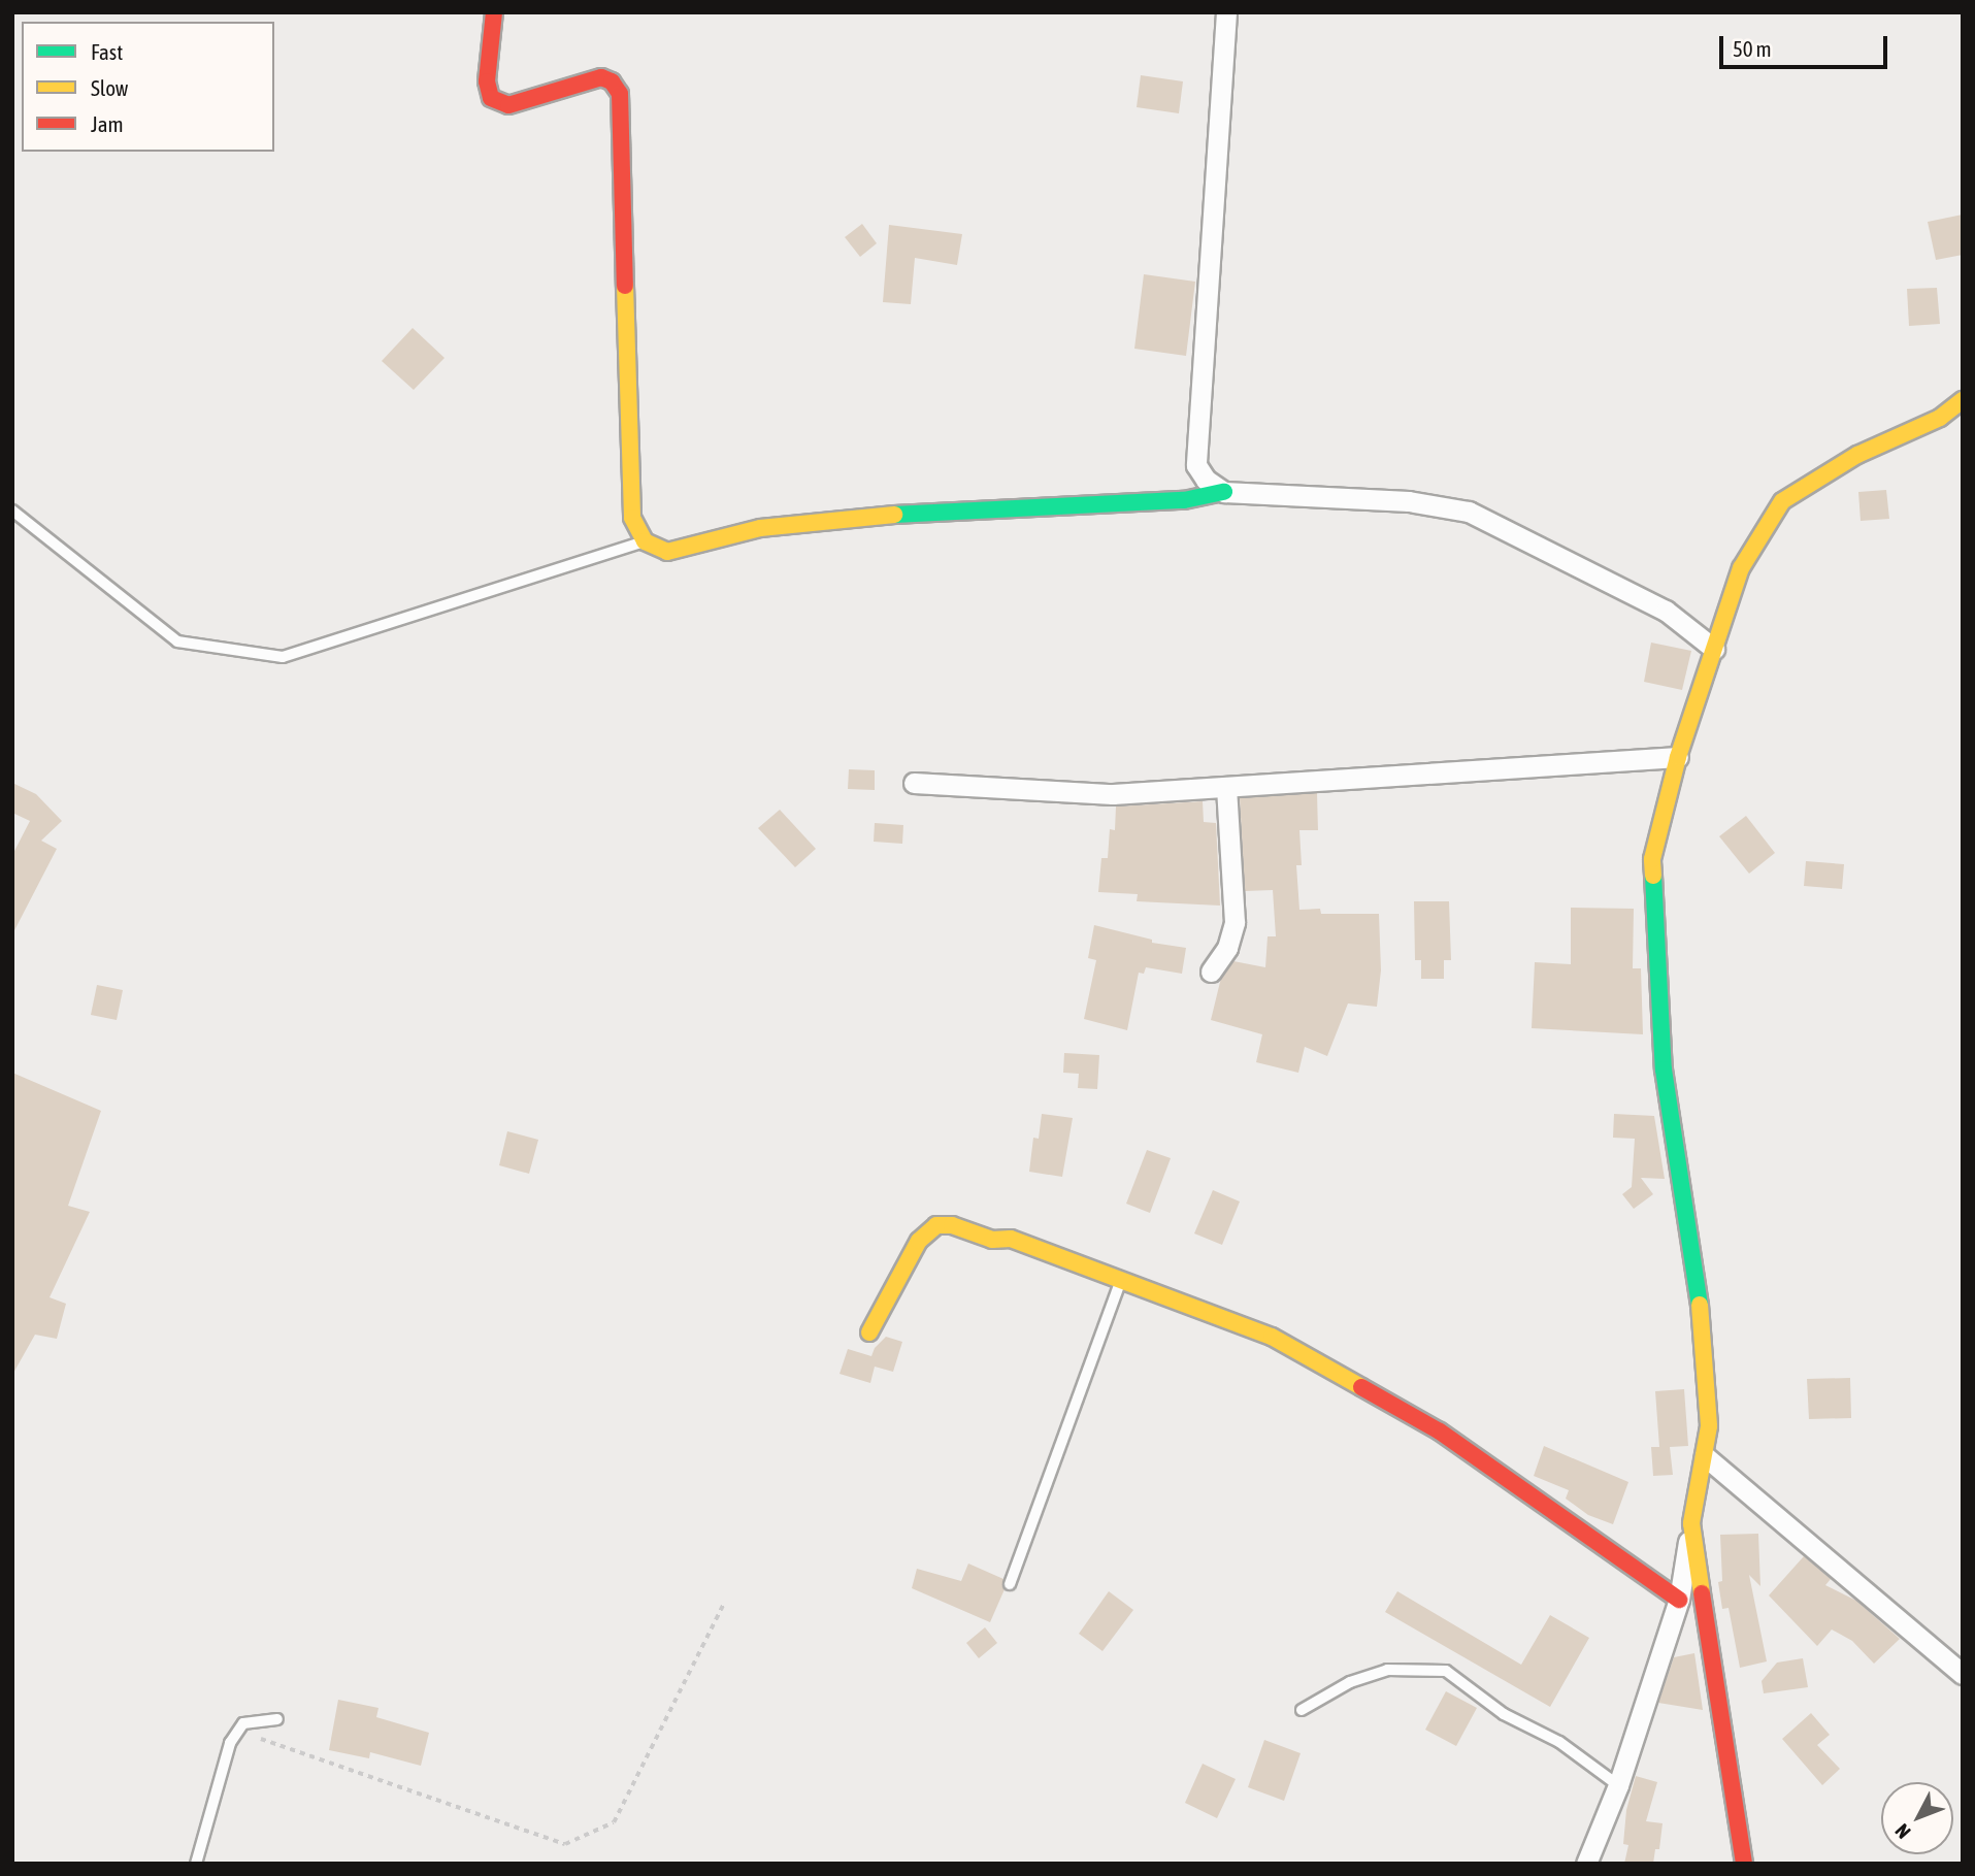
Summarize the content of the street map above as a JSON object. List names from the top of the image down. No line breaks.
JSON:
{"legend":["Fast","Slow","Jam"],"scale_bar":"50 m","north":"bottom left"}
